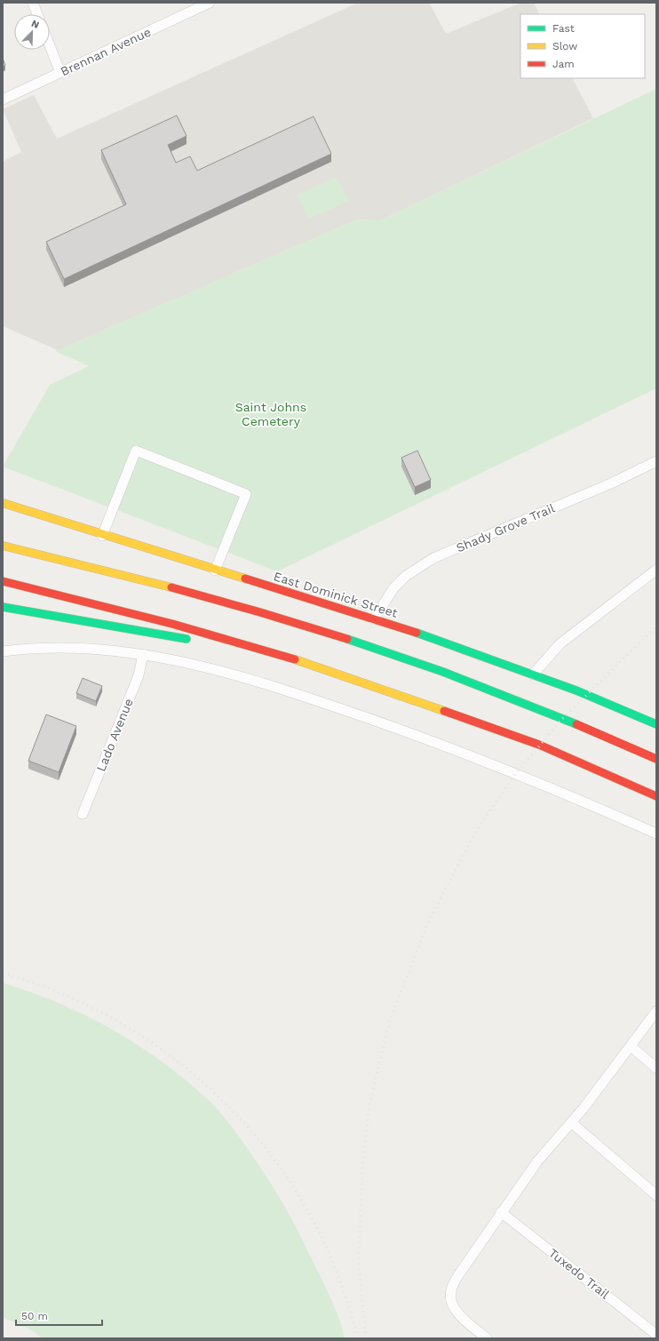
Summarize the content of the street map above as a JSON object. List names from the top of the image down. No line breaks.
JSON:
{"streets":{"highway":["East Dominick Street"],"street":["Brennan Avenue","Shady Grove Trail","Lado Avenue","Tuxedo Trail"]},"crossings":[["Shady Grove Trail","East Dominick Street"]],"parks":["Saint Johns Cemetery"],"legend":["Fast","Slow","Jam"],"scale_bar":"50 m","north":"top right"}
